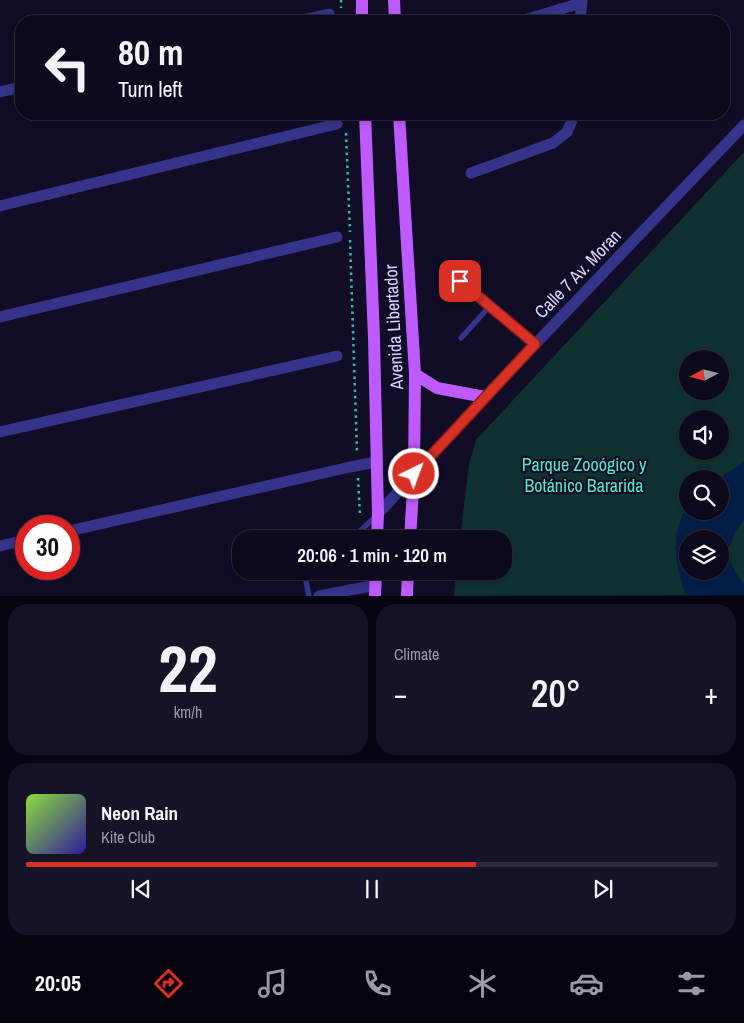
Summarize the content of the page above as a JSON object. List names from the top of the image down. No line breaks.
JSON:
{"streets":{"main road":["Avenida Libertador"],"street":["Calle 7 Av. Moran"]},"crossings":[["Calle 7 Av. Moran","Avenida Libertador"]],"parks":["Parque Zooógico y Botánico Bararida"],"north":"left","page":{"turn":["80 m","Turn left"],"limit":"30","trip":"20:06 · 1 min · 120 m","tile":[["22","km/h"],"Climate"],"heat":["−","20°","+"],"song":["Neon Rain","Kite Club"],"tabs":"20:05"}}
